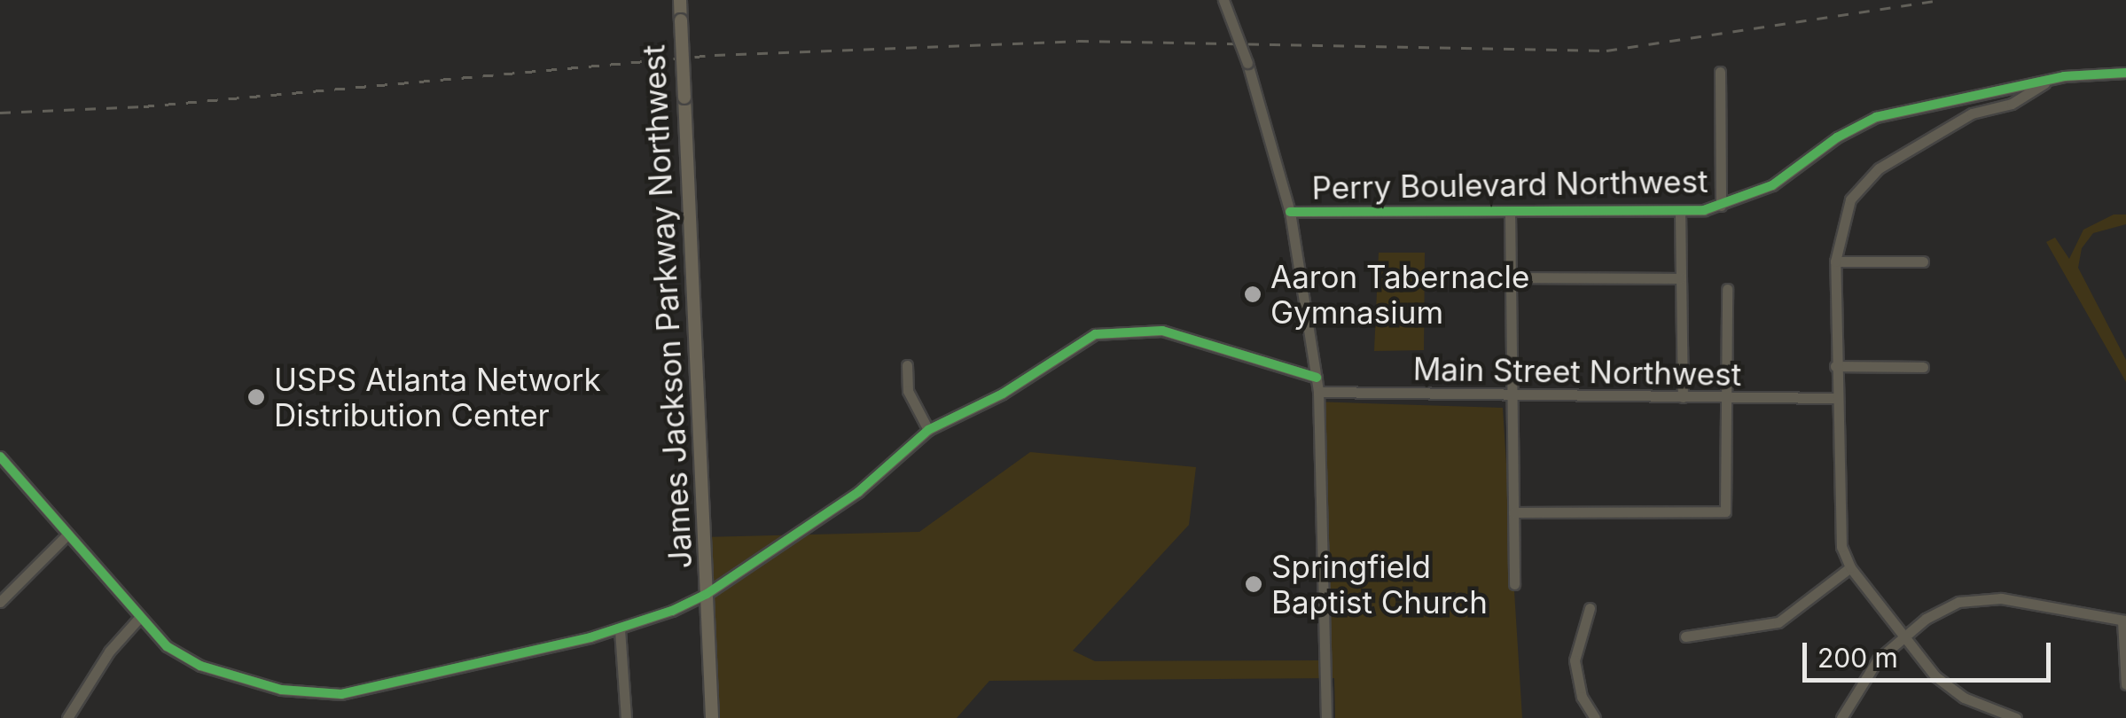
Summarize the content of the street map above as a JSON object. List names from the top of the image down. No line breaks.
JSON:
{"streets":{"main road":["James Jackson Parkway Northwest"],"street":["Perry Boulevard Northwest","Main Street Northwest"]},"places":["Aaron Tabernacle Gymnasium","USPS Atlanta Network Distribution Center","Springfield Baptist Church"],"scale_bar":"200 m"}
